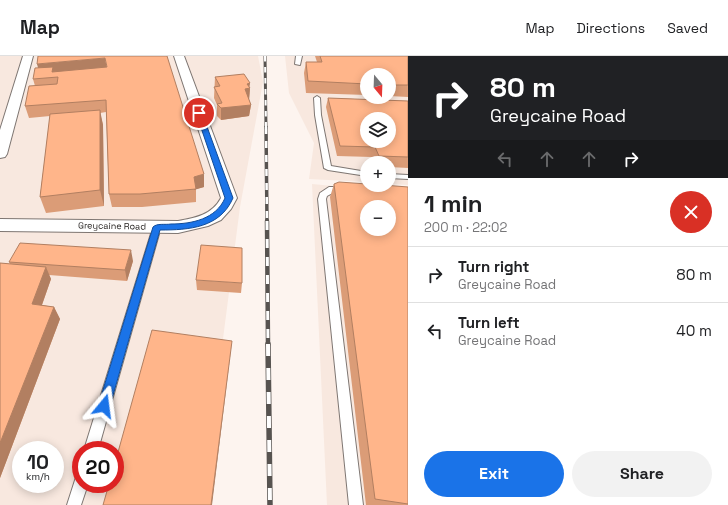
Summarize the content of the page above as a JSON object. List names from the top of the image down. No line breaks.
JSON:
{"streets":{"street":["Greycaine Road"]},"north":"bottom","page":{"header":"Map","nav":["Map","Directions","Saved"],"turn":["80 m","Greycaine Road"],"map_buttons":["+","−"],"heading":["1 min","200 m · 22:02"],"list":[{"name":"Turn right","note":"Greycaine Road","value":"80 m"},{"name":"Turn left","note":"Greycaine Road","value":"40 m"}],"speed":"10 km/h","limit":"20","buttons":["Exit","Share"]}}
